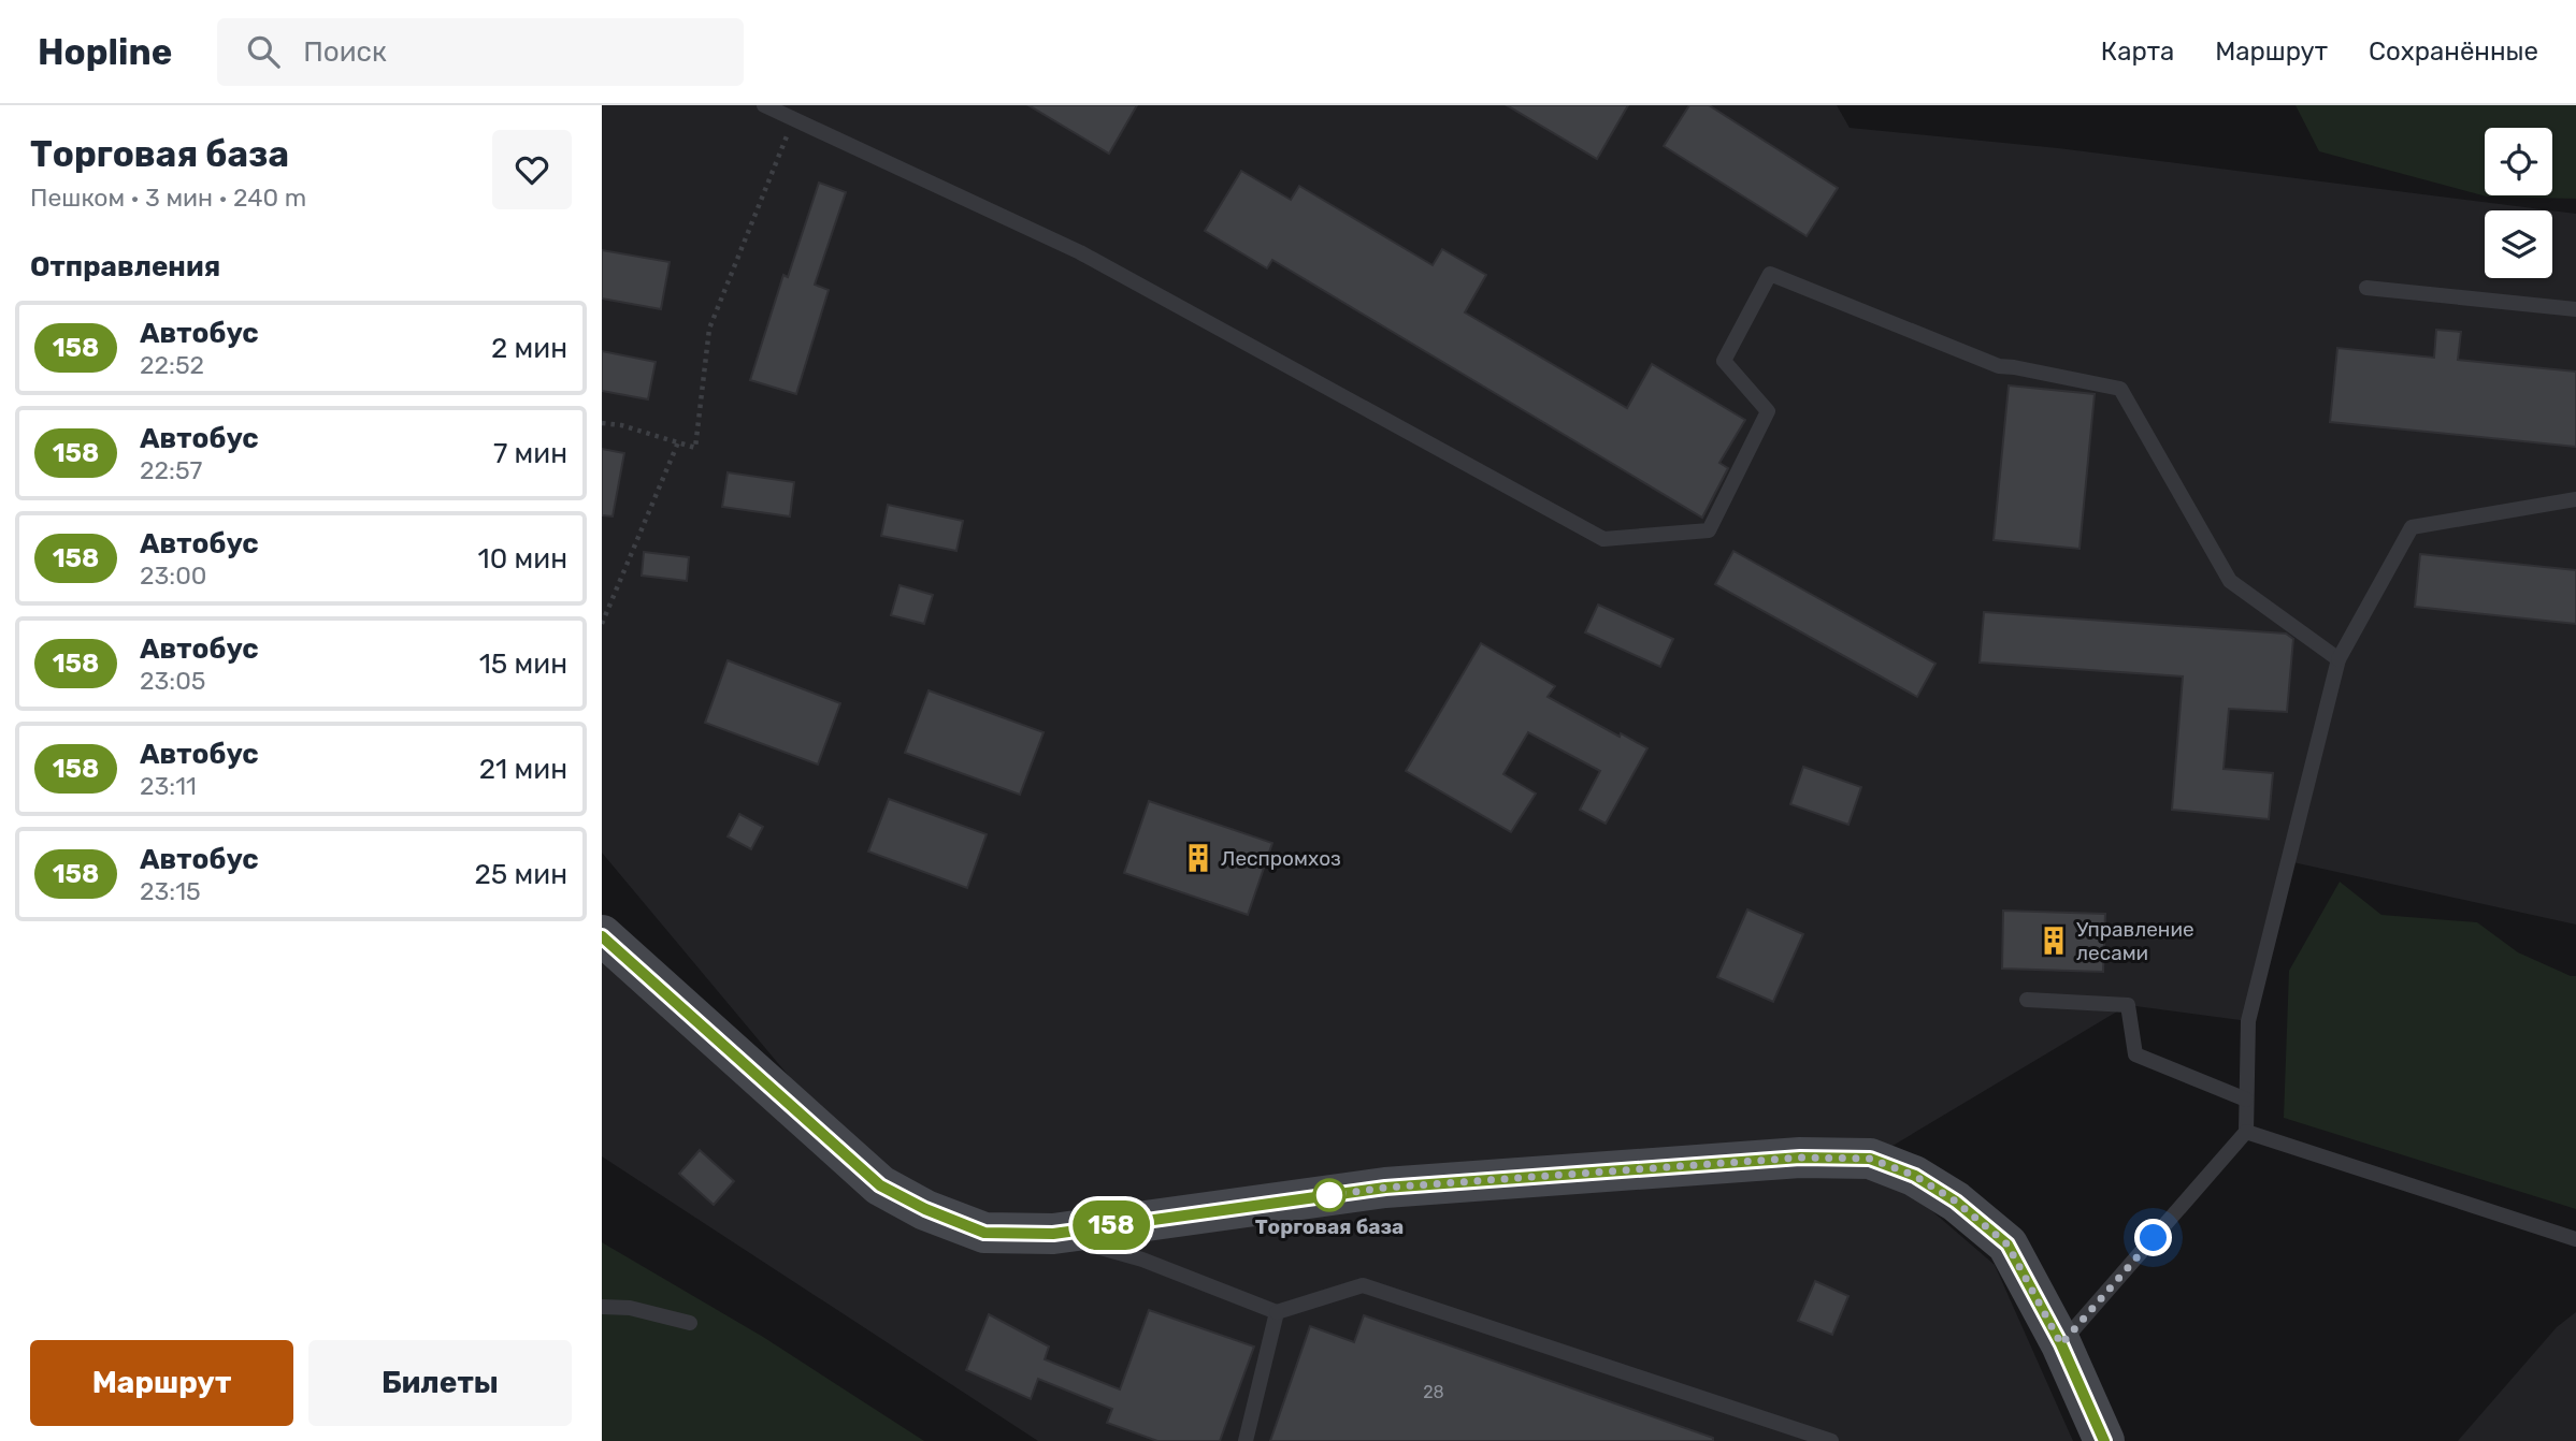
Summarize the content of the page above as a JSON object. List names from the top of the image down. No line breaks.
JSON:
{"places":{"building":["Леспромхоз","Управление лесами"],"other":["Торговая база"]},"lines":["bus line 158"],"house_numbers":["28"],"page":{"header":"Hopline","search":"Поиск","nav":["Карта","Маршрут","Сохранённые"],"heading":[["Торговая база","Пешком · 3 мин · 240 m"],"Отправления"],"on_map":"158","list":[{"mark":"158","name":"Автобус","note":"22:52","value":"2 мин"},{"mark":"158","name":"Автобус","note":"22:57","value":"7 мин"},{"mark":"158","name":"Автобус","note":"23:00","value":"10 мин"},{"mark":"158","name":"Автобус","note":"23:05","value":"15 мин"},{"mark":"158","name":"Автобус","note":"23:11","value":"21 мин"},{"mark":"158","name":"Автобус","note":"23:15","value":"25 мин"}],"buttons":["Маршрут","Билеты"]}}
